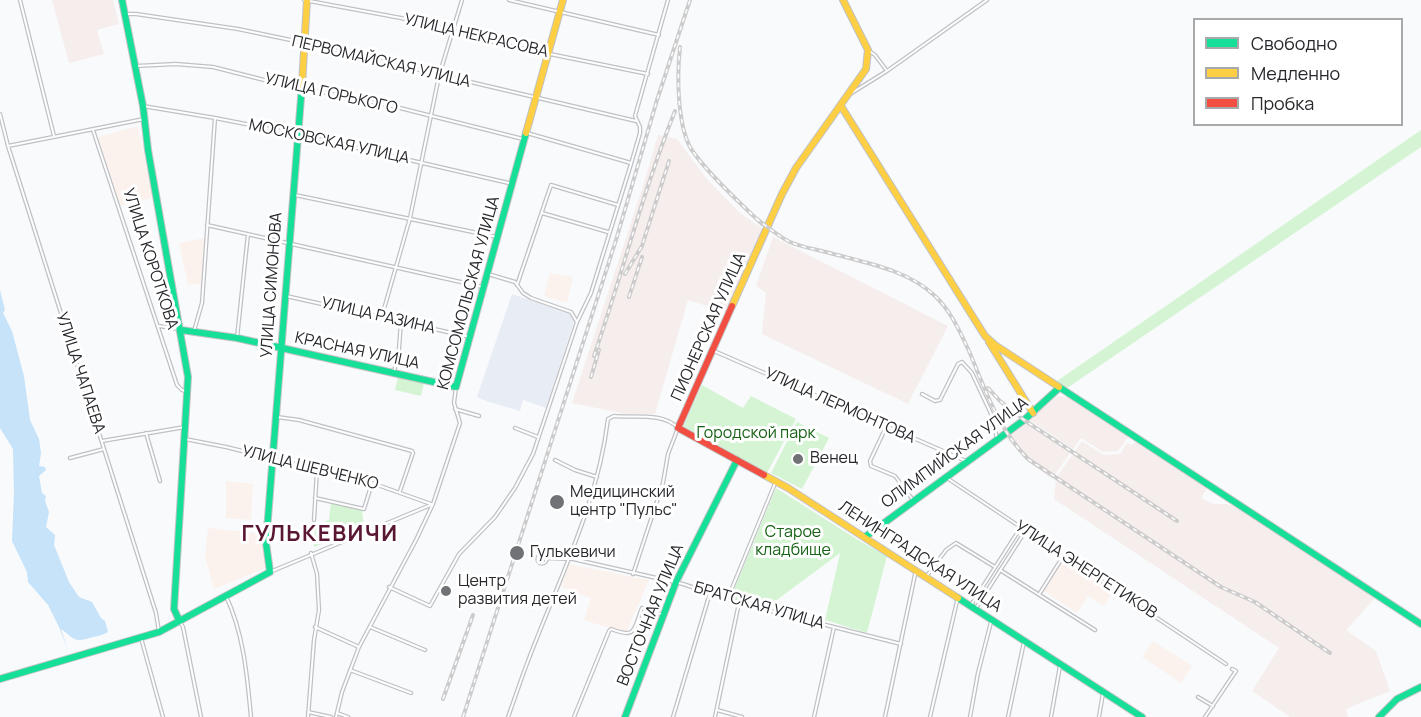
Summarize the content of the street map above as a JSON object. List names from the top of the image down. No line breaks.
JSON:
{"streets":{"street":["УЛИЦА НЕКРАСОВА","ПЕРВОМАЙСКАЯ УЛИЦА","УЛИЦА ГОРЬКОГО","МОСКОВСКАЯ УЛИЦА","УЛИЦА КОРОТКОВА","УЛИЦА СИМОНОВА","КОМСОМОЛЬСКАЯ УЛИЦА","УЛИЦА РАЗИНА","ПИОНЕРСКАЯ УЛИЦА","КРАСНАЯ УЛИЦА","УЛИЦА ЧАПАЕВА","УЛИЦА ЛЕРМОНТОВА","ОЛИМПИЙСКАЯ УЛИЦА","УЛИЦА ШЕВЧЕНКО","ЛЕНИНГРАДСКАЯ УЛИЦА","УЛИЦА ЭНЕРГЕТИКОВ","БРАТСКАЯ УЛИЦА","ВОСТОЧНАЯ УЛИЦА"]},"crossings":[["УЛИЦА НЕКРАСОВА","УЛИЦА СИМОНОВА"],["УЛИЦА НЕКРАСОВА","КОМСОМОЛЬСКАЯ УЛИЦА"],["ПЕРВОМАЙСКАЯ УЛИЦА","УЛИЦА СИМОНОВА"],["ПЕРВОМАЙСКАЯ УЛИЦА","КОМСОМОЛЬСКАЯ УЛИЦА"],["УЛИЦА ГОРЬКОГО","УЛИЦА СИМОНОВА"],["УЛИЦА ГОРЬКОГО","КОМСОМОЛЬСКАЯ УЛИЦА"],["МОСКОВСКАЯ УЛИЦА","УЛИЦА КОРОТКОВА"],["МОСКОВСКАЯ УЛИЦА","УЛИЦА СИМОНОВА"],["МОСКОВСКАЯ УЛИЦА","КОМСОМОЛЬСКАЯ УЛИЦА"],["УЛИЦА КОРОТКОВА","КРАСНАЯ УЛИЦА"],["УЛИЦА КОРОТКОВА","УЛИЦА ШЕВЧЕНКО"],["УЛИЦА СИМОНОВА","УЛИЦА РАЗИНА"],["УЛИЦА СИМОНОВА","КРАСНАЯ УЛИЦА"],["УЛИЦА СИМОНОВА","УЛИЦА ШЕВЧЕНКО"],["КОМСОМОЛЬСКАЯ УЛИЦА","УЛИЦА РАЗИНА"],["КОМСОМОЛЬСКАЯ УЛИЦА","КРАСНАЯ УЛИЦА"],["КОМСОМОЛЬСКАЯ УЛИЦА","УЛИЦА ШЕВЧЕНКО"],["ПИОНЕРСКАЯ УЛИЦА","УЛИЦА ЛЕРМОНТОВА"],["ПИОНЕРСКАЯ УЛИЦА","ЛЕНИНГРАДСКАЯ УЛИЦА"],["ПИОНЕРСКАЯ УЛИЦА","БРАТСКАЯ УЛИЦА"],["УЛИЦА ЛЕРМОНТОВА","ОЛИМПИЙСКАЯ УЛИЦА"],["ОЛИМПИЙСКАЯ УЛИЦА","ЛЕНИНГРАДСКАЯ УЛИЦА"],["ОЛИМПИЙСКАЯ УЛИЦА","УЛИЦА ЭНЕРГЕТИКОВ"],["ЛЕНИНГРАДСКАЯ УЛИЦА","ВОСТОЧНАЯ УЛИЦА"],["БРАТСКАЯ УЛИЦА","ВОСТОЧНАЯ УЛИЦА"]],"districts":["ГУЛЬКЕВИЧИ"],"parks":["Городской парк","Старое кладбище"],"places":["Венец","Медицинский центр \"Пульс\"","Гулькевичи","Центр развития детей"],"legend":["Свободно","Медленно","Пробка"]}
